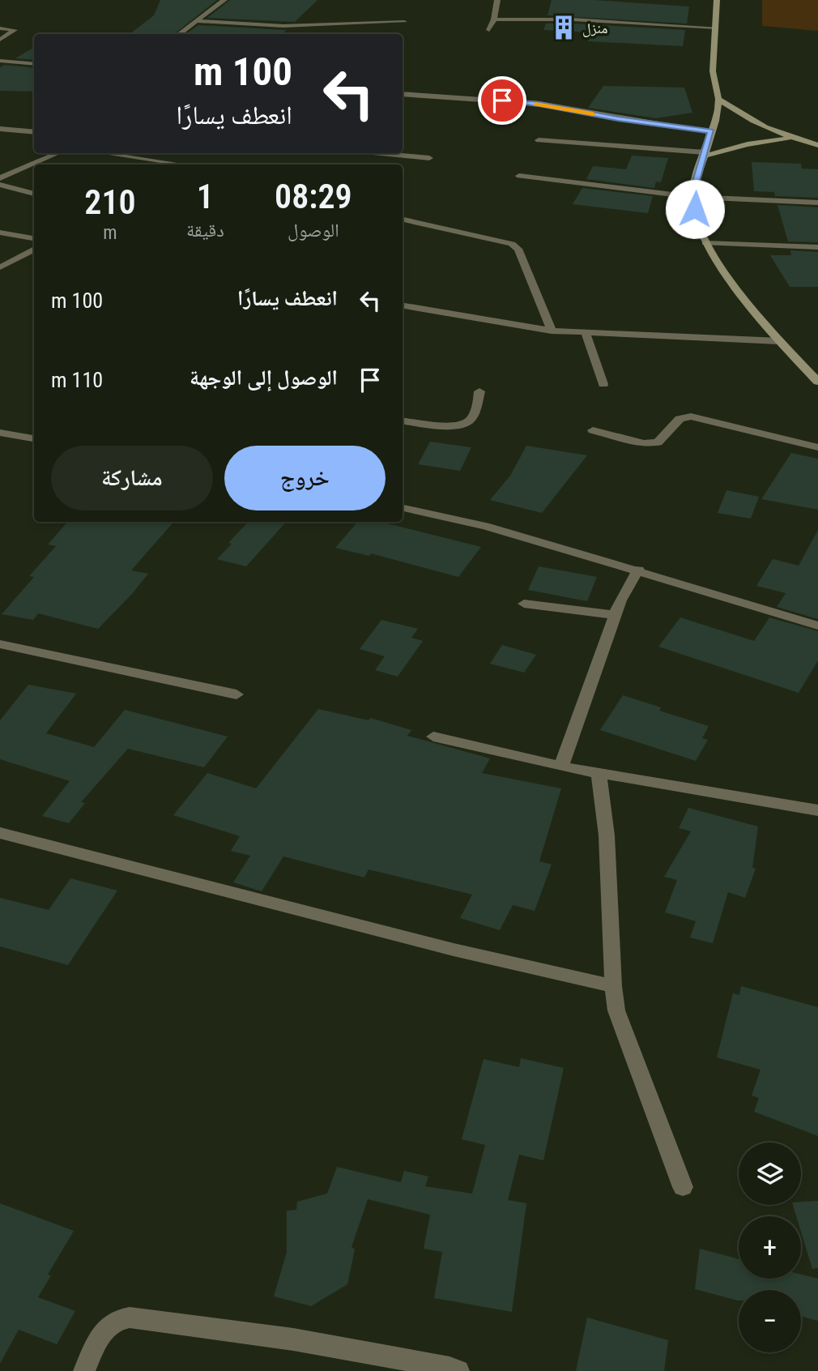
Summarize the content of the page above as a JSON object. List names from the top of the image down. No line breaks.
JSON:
{"places":{"building":["منزل"]},"page":{"turn":["100 m","انعطف يسارًا"],"eta":["08:29","الوصول","1","دقيقة","210","m"],"list":[{"name":"انعطف يسارًا","value":"100 m"},{"name":"الوصول إلى الوجهة","value":"110 m"}],"buttons":["خروج","مشاركة"],"map_buttons":["+","−"]}}
